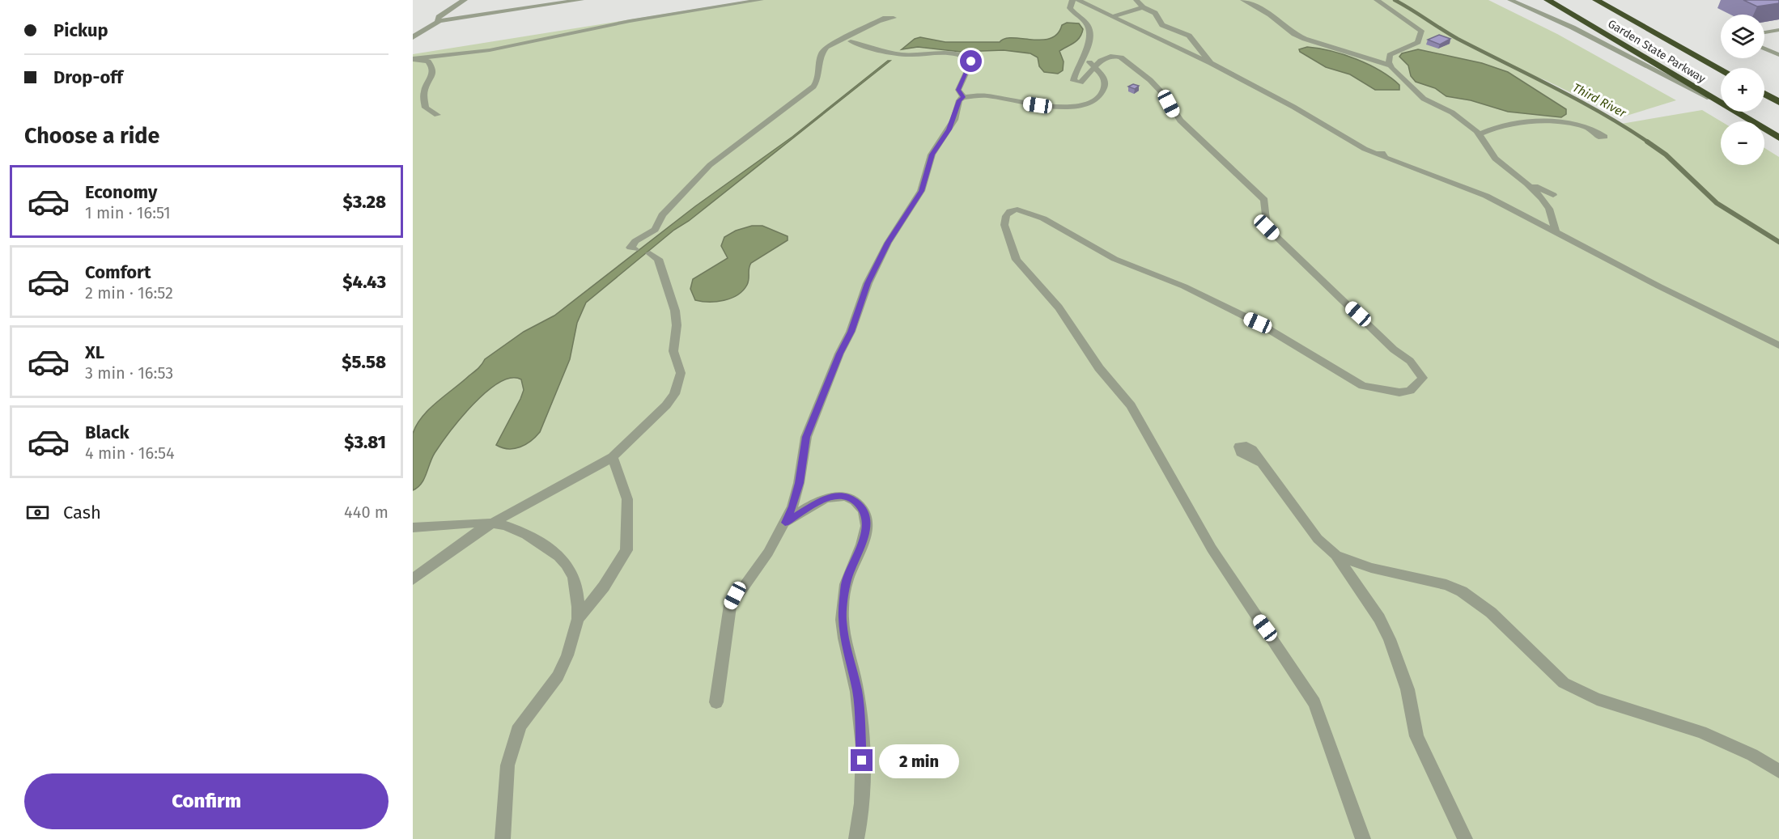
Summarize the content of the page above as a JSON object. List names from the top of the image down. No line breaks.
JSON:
{"streets":{"highway":["Garden State Parkway"]},"water":["Third River"],"page":{"banner":["Pickup","Drop-off"],"map_buttons":["+","−"],"heading":"Choose a ride","list":[{"name":"Economy","note":"1 min · 16:51","value":"$3.28"},{"name":"Comfort","note":"2 min · 16:52","value":"$4.43"},{"name":"XL","note":"3 min · 16:53","value":"$5.58"},{"name":"Black","note":"4 min · 16:54","value":"$3.81"}],"pay":["Cash","440 m"],"bubble":"2 min","buttons":"Confirm"}}
